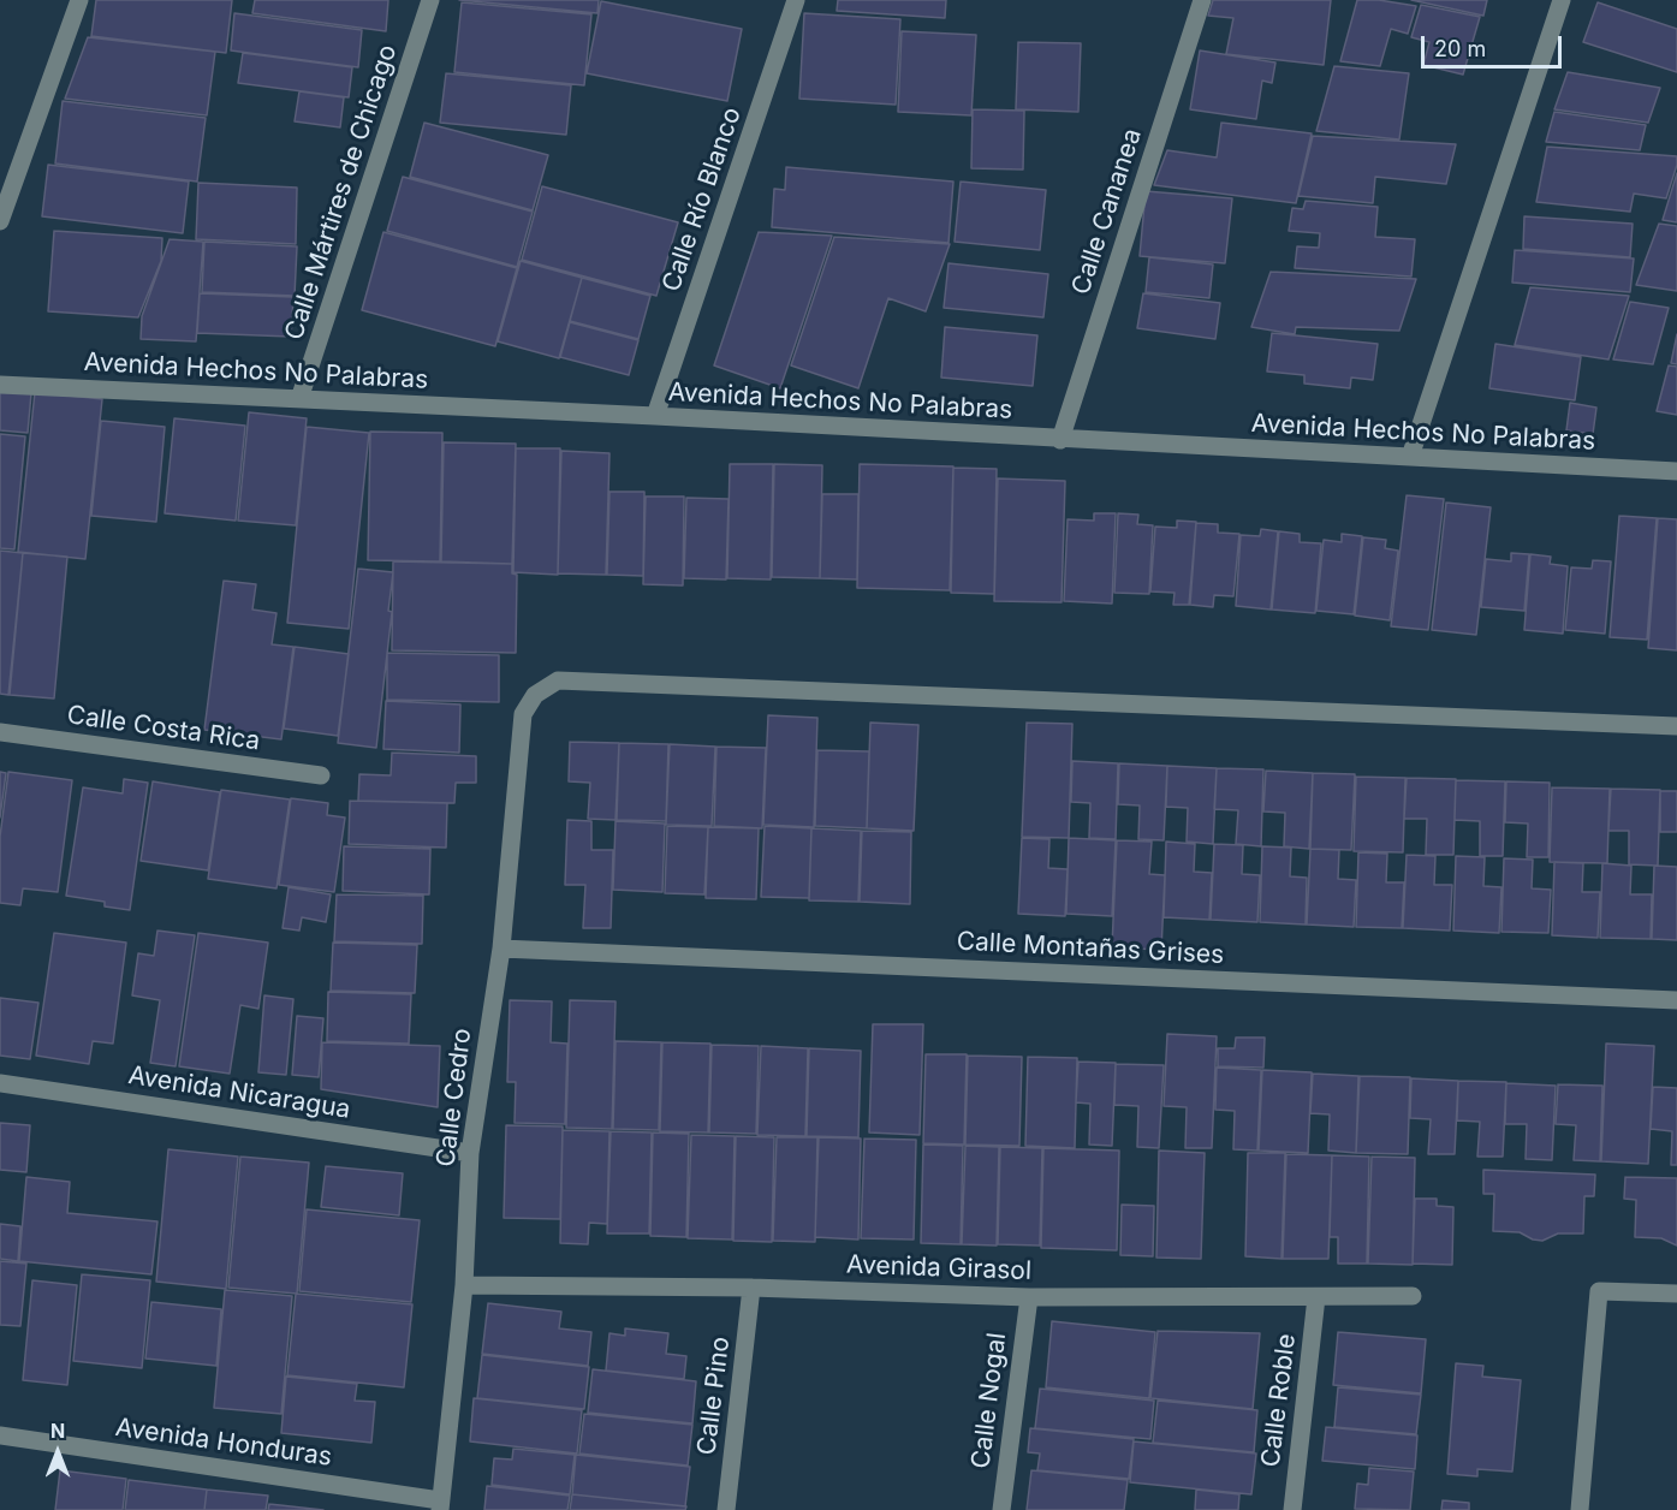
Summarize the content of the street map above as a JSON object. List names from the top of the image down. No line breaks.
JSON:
{"streets":{"street":["Calle Mártires de Chicago","Calle Río Blanco","Calle Cananea","Avenida Hechos No Palabras","Calle Costa Rica","Calle Montañas Grises","Avenida Nicaragua","Calle Cedro","Avenida Girasol","Calle Pino","Calle Nogal","Calle Roble","Avenida Honduras"]},"crossings":[["Calle Mártires de Chicago","Avenida Hechos No Palabras"],["Calle Río Blanco","Avenida Hechos No Palabras"],["Calle Cananea","Avenida Hechos No Palabras"],["Calle Montañas Grises","Calle Cedro"],["Avenida Nicaragua","Calle Cedro"],["Calle Cedro","Avenida Girasol"],["Calle Cedro","Avenida Honduras"],["Avenida Girasol","Calle Pino"],["Avenida Girasol","Calle Nogal"],["Avenida Girasol","Calle Roble"]],"scale_bar":"20 m","north":"top"}
